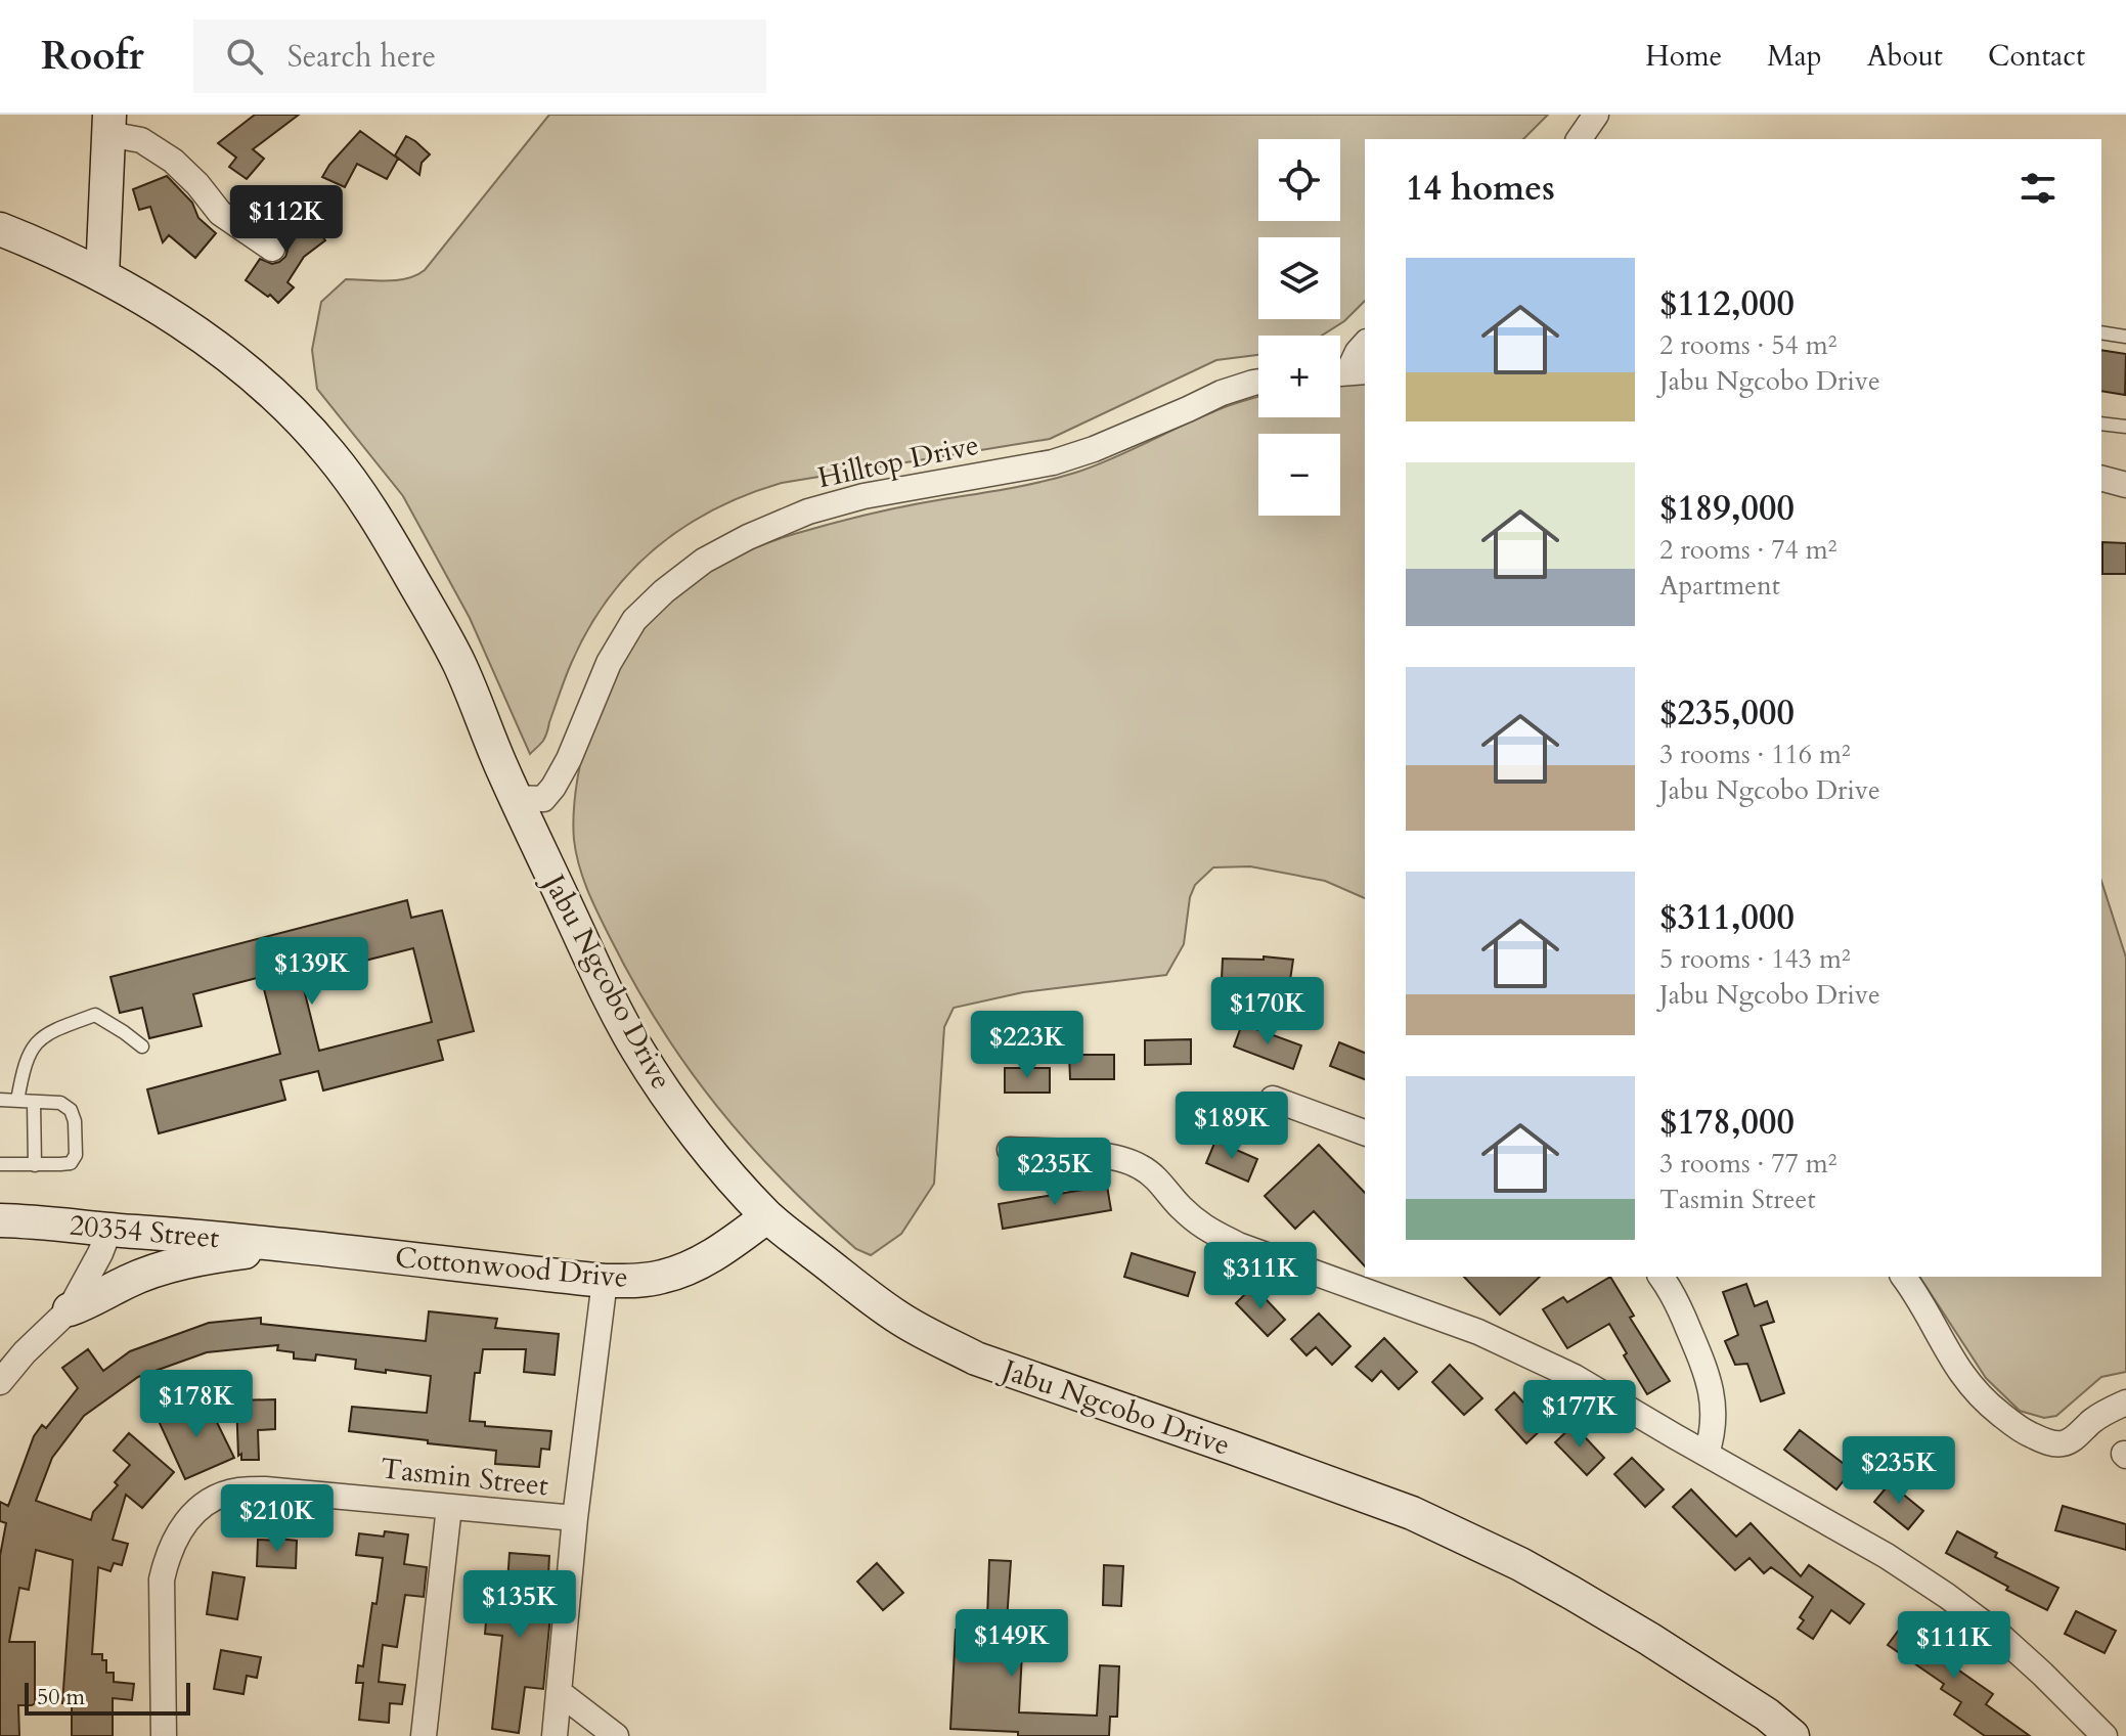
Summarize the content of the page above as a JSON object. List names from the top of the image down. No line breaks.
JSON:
{"streets":{"main road":["Jabu Ngcobo Drive","20354 Street","Cottonwood Drive"],"street":["Hilltop Drive","Tasmin Street"]},"crossings":[["Hilltop Drive","Jabu Ngcobo Drive"],["Jabu Ngcobo Drive","Cottonwood Drive"],["20354 Street","Cottonwood Drive"]],"scale_bar":"50 m","page":{"header":"Roofr","search":"Search here","nav":["Home","Map","About","Contact"],"map_buttons":["+","−"],"heading":"14 homes","price":["$112K","$139K","$170K","$223K","$189K","$235K","$311K","$178K","$177K","$235K","$210K","$135K","$149K","$111K"],"list":[{"name":"$112,000","note":"2 rooms · 54 m² · Jabu Ngcobo Drive"},{"name":"$189,000","note":"2 rooms · 74 m² · Apartment"},{"name":"$235,000","note":"3 rooms · 116 m² · Jabu Ngcobo Drive"},{"name":"$311,000","note":"5 rooms · 143 m² · Jabu Ngcobo Drive"},{"name":"$178,000","note":"3 rooms · 77 m² · Tasmin Street"}],"scale":"50 m"}}
